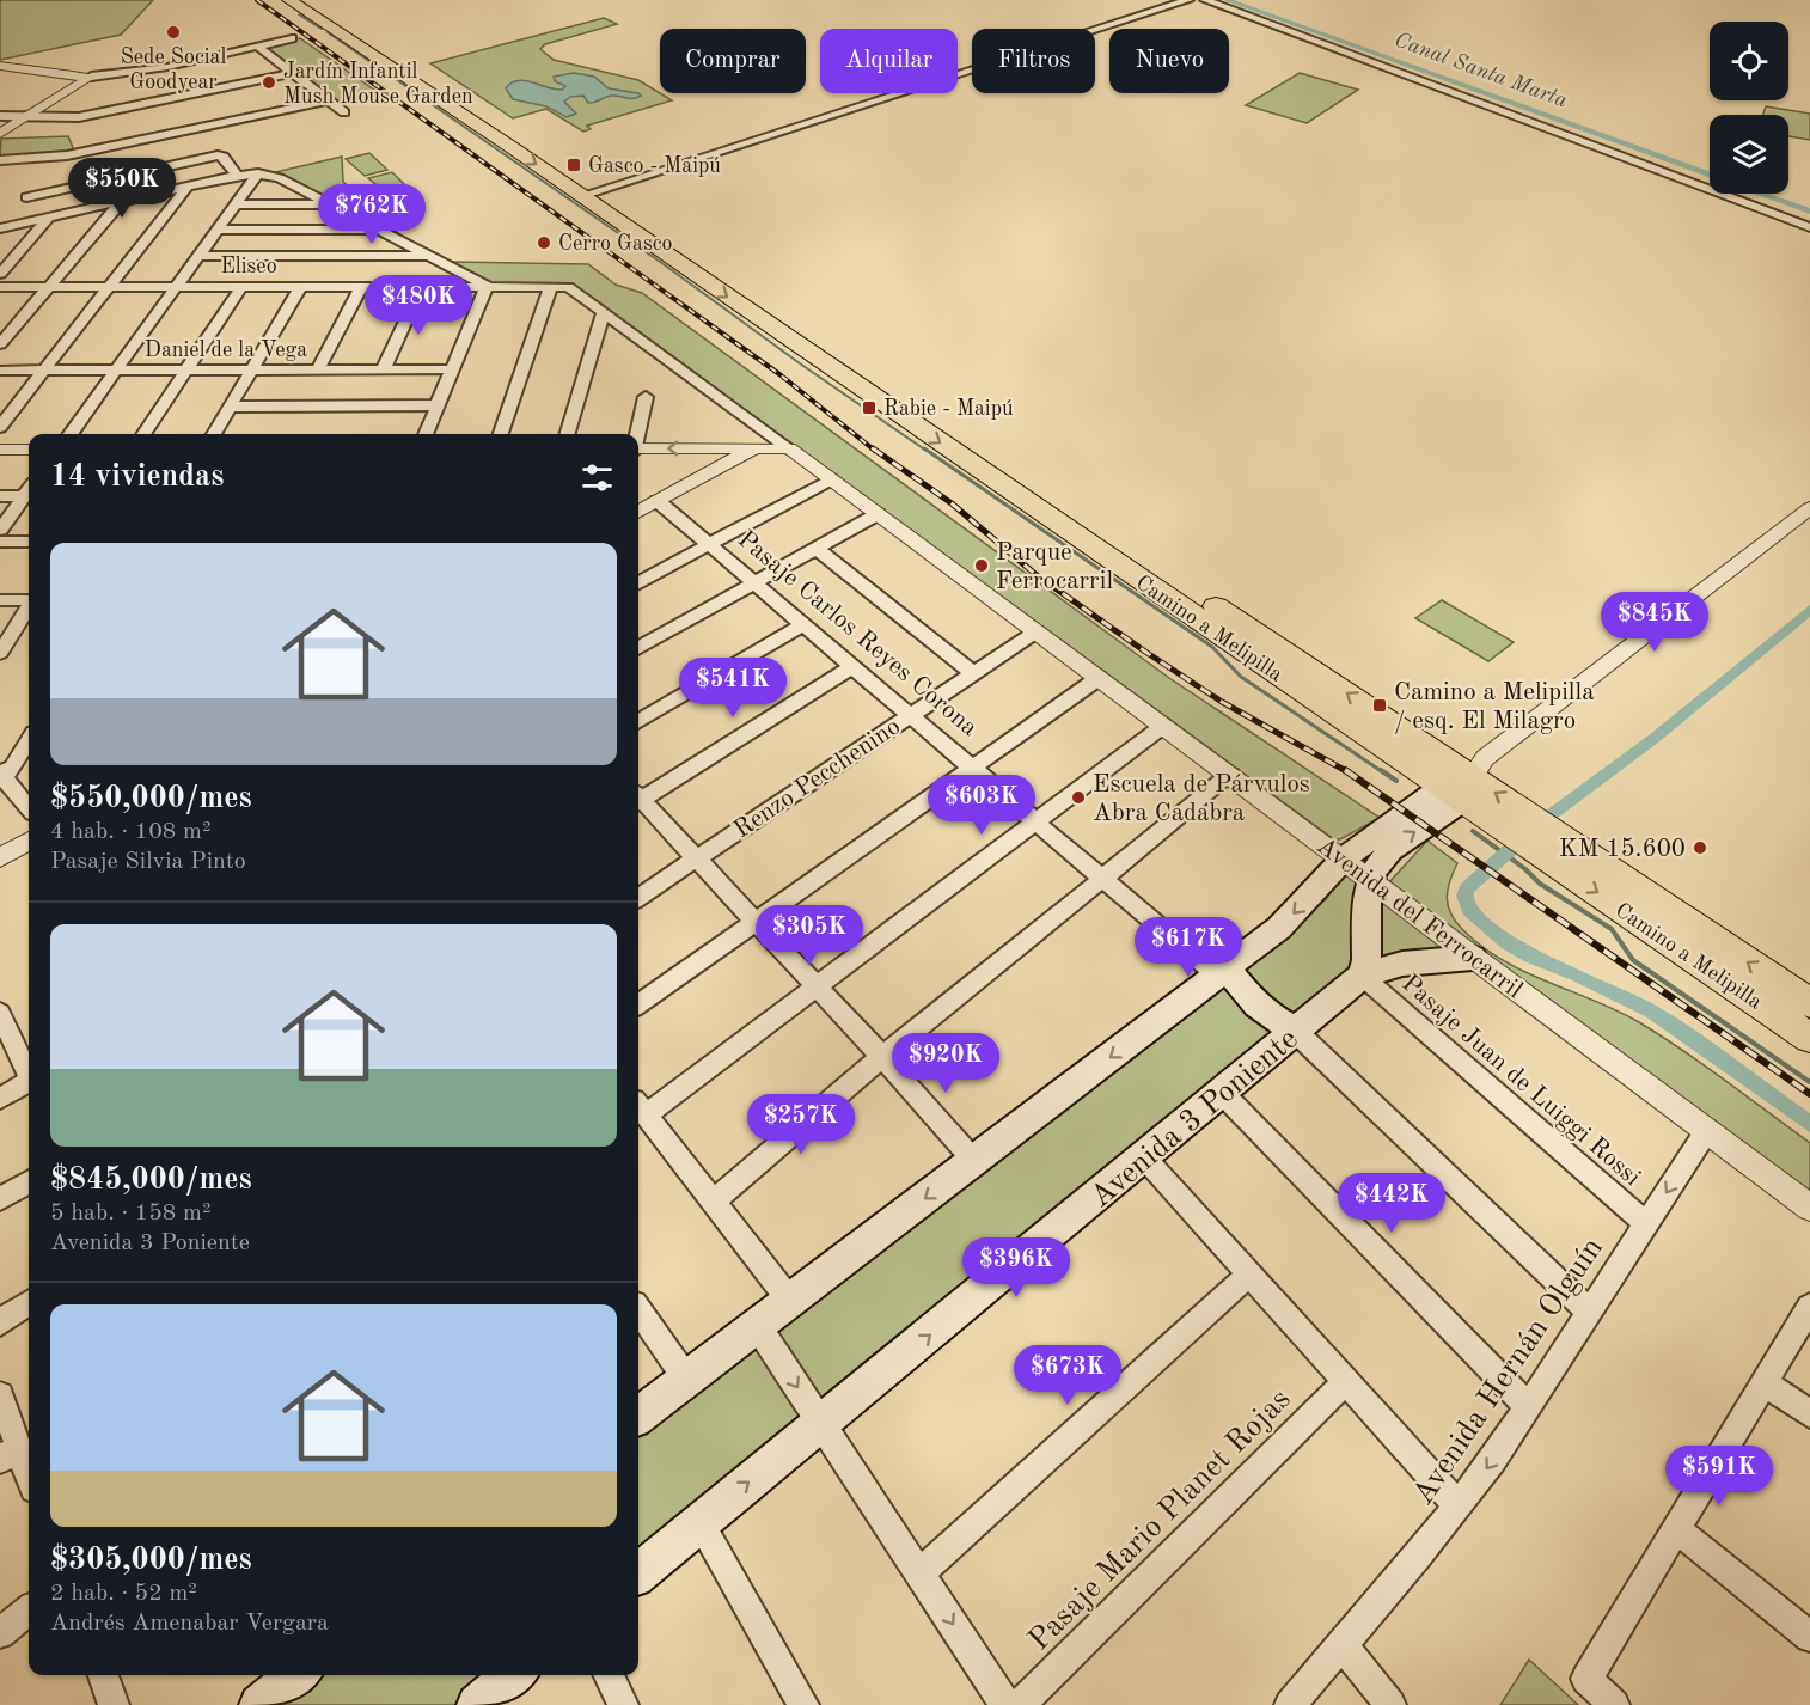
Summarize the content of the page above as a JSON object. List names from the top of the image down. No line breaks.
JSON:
{"streets":{"main road":["Camino a Melipilla","Avenida 3 Poniente"],"street":["Eliseo","Daniel de la Vega","Pasaje Carlos Reyes Corona","Renzo Pecchenino","Avenida del Ferrocarril","Pasaje Juan de Luiggi Rossi","Avenida Hernán Olguín","Pasaje Mario Planet Rojas"]},"crossings":[["Eliseo","Avenida del Ferrocarril"],["Pasaje Carlos Reyes Corona","Renzo Pecchenino"],["Renzo Pecchenino","Avenida del Ferrocarril"],["Avenida del Ferrocarril","Avenida Hernán Olguín"],["Pasaje Juan de Luiggi Rossi","Avenida 3 Poniente"],["Pasaje Juan de Luiggi Rossi","Avenida Hernán Olguín"]],"water":["Canal Santa Marta"],"places":{"other":["Sede Social Goodyear","Jardín Infantil Mush Mouse Garden","Cerro Gasco","Parque Ferrocarril","Escuela de Párvulos Abra Cadabra","KM 15.600"],"transit":["Gasco - Maipú","Rabie - Maipú","Camino a Melipilla / esq. El Milagro"]},"page":{"chip":["Comprar","Alquilar","Filtros","Nuevo"],"price":["$550K","$762K","$480K","$845K","$541K","$603K","$305K","$617K","$920K","$257K","$442K","$396K","$673K","$591K"],"heading":"14 viviendas","list":[{"name":"$550,000/mes","note":"4 hab. · 108 m² · Pasaje Silvia Pinto"},{"name":"$845,000/mes","note":"5 hab. · 158 m² · Avenida 3 Poniente"},{"name":"$305,000/mes","note":"2 hab. · 52 m² · Andrés Amenabar Vergara"}]}}
